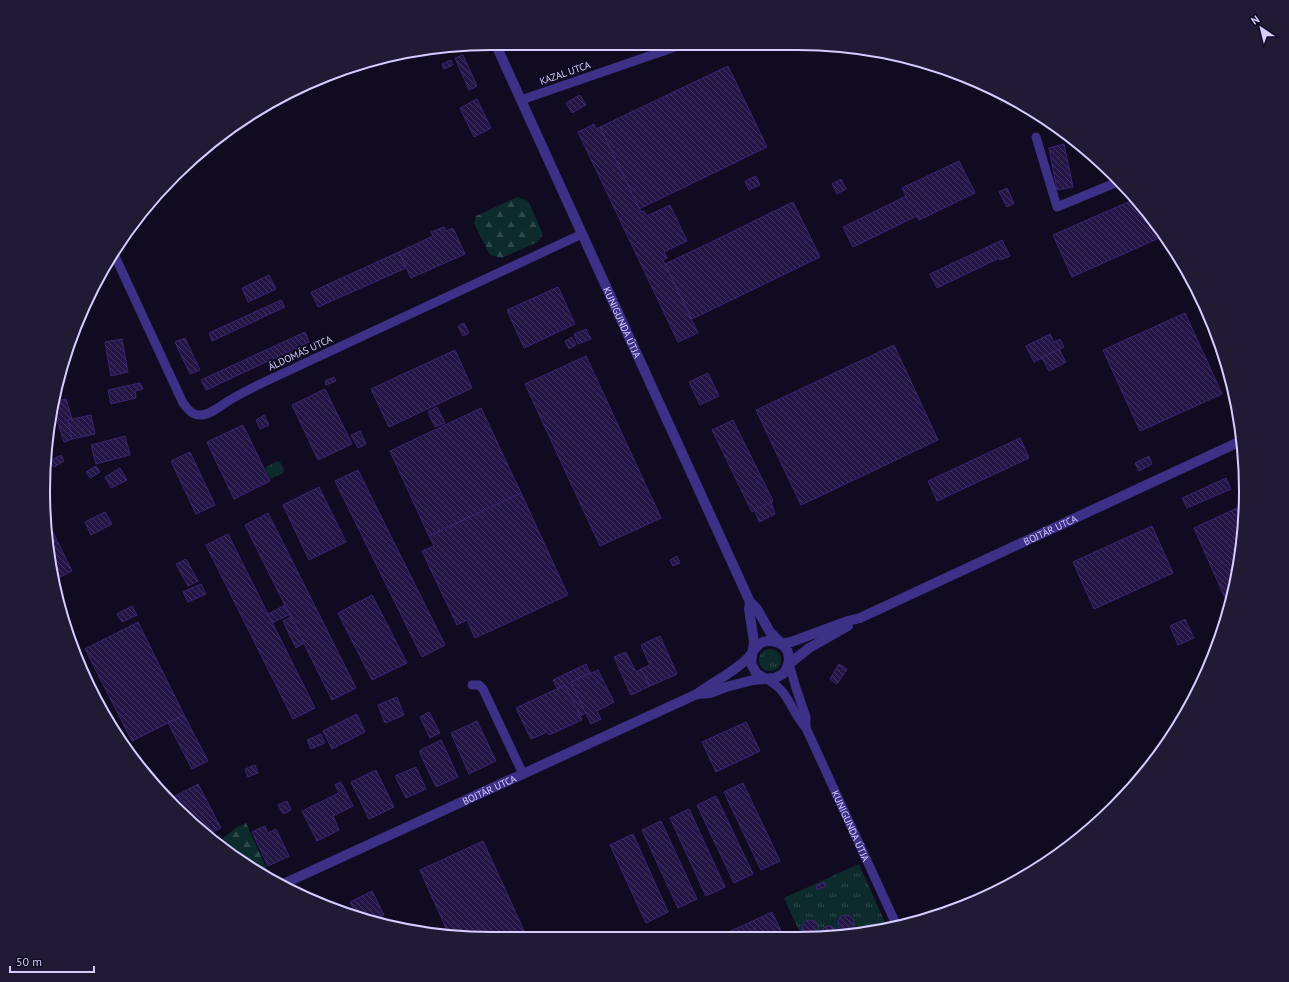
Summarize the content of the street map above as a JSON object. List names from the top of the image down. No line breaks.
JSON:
{"streets":{"street":["KAZAL UTCA","KUNIGUNDA ÚTJA","ÁLDOMÁS UTCA","BOJTÁR UTCA"]},"crossings":[["KAZAL UTCA","KUNIGUNDA ÚTJA"],["KUNIGUNDA ÚTJA","ÁLDOMÁS UTCA"],["KUNIGUNDA ÚTJA","BOJTÁR UTCA"]],"scale_bar":"50 m","north":"top left"}
